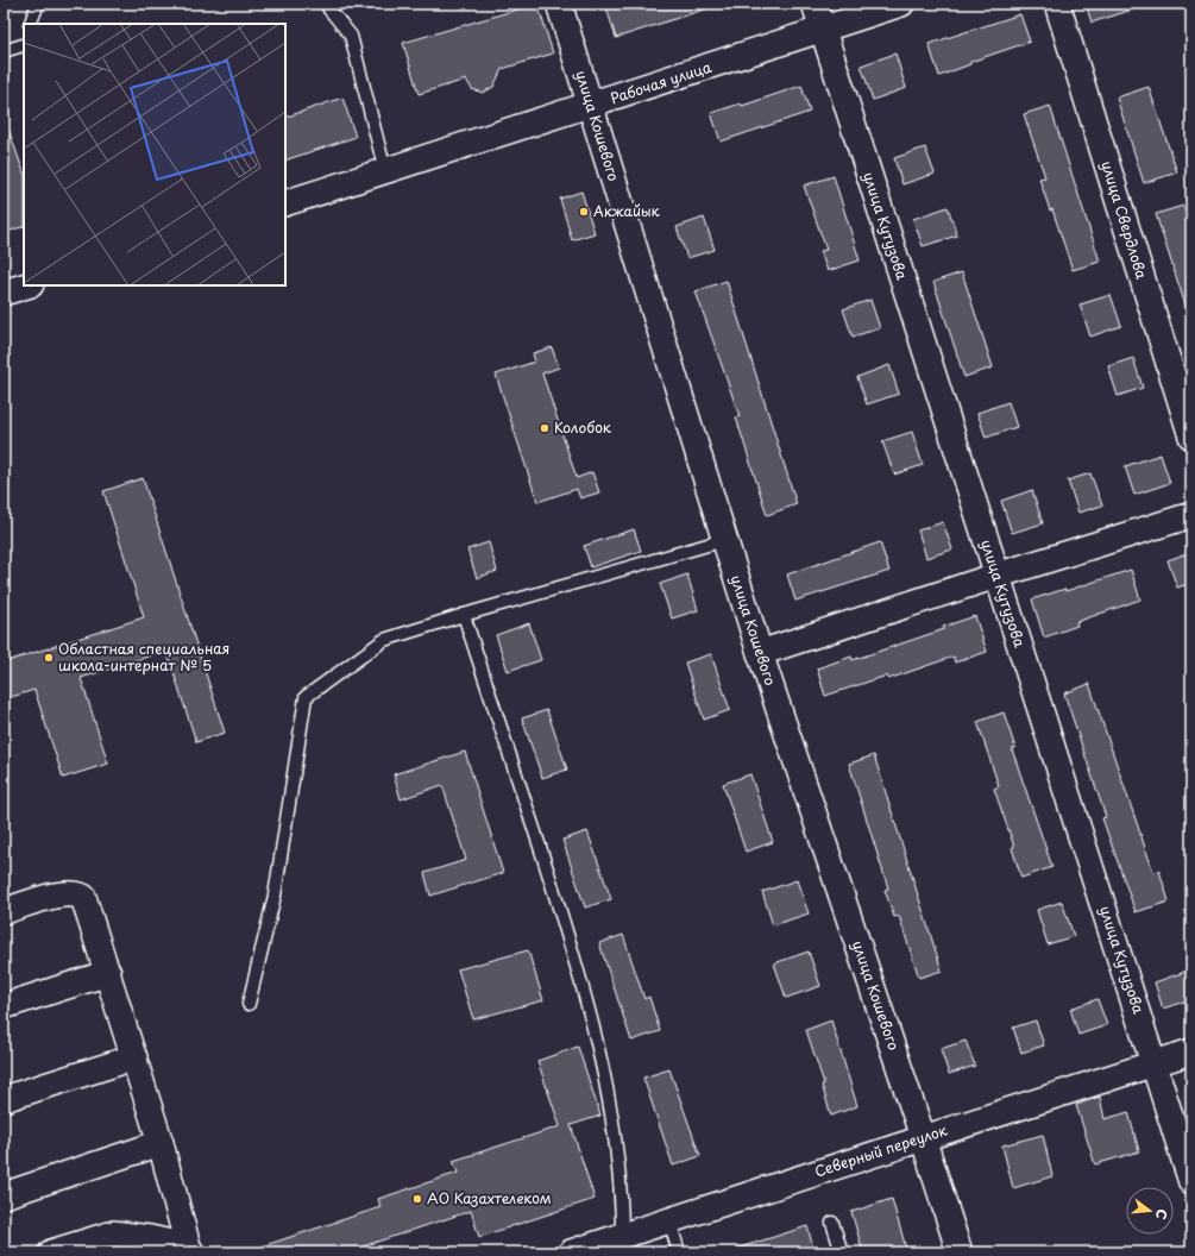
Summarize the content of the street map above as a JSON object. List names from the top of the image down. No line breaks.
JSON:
{"streets":{"street":["Рабочая улица","улица Кошевого","улица Свердлова","улица Кутузова","Северный переулок"]},"crossings":[["Рабочая улица","улица Кошевого"],["Рабочая улица","улица Кутузова"],["улица Кошевого","Северный переулок"],["улица Кутузова","Северный переулок"]],"places":["Акжайык","Колобок","Областная специальная школа-интернат № 5","АО Казахтелеком"],"north":"right"}
